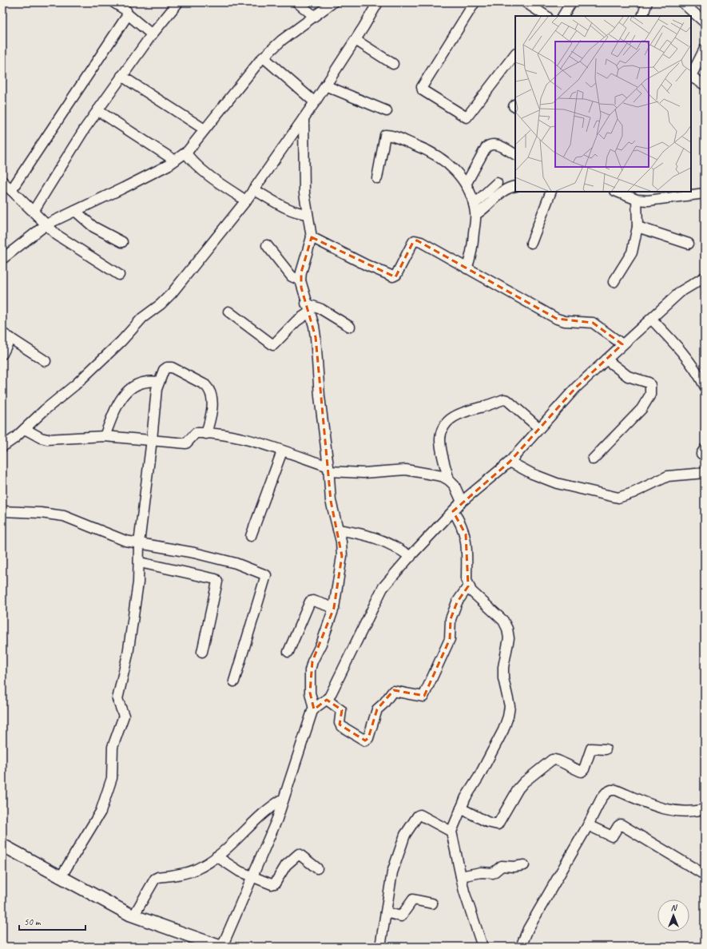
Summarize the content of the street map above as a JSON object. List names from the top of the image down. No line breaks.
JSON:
{"scale_bar":"50 m","north":"top"}
